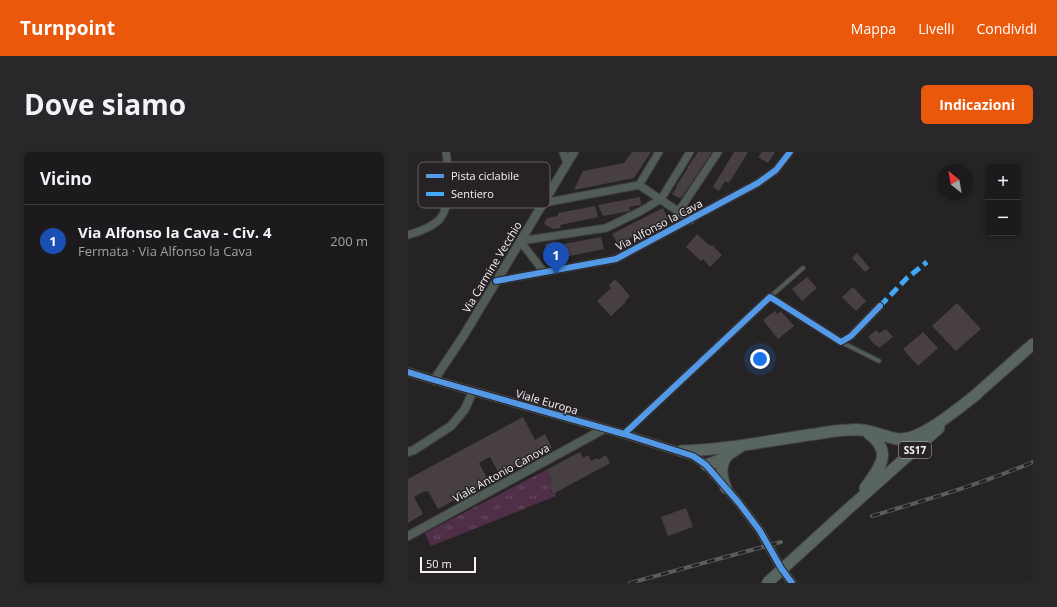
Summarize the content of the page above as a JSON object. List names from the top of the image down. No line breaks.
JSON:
{"streets":{"main road":["SS17"],"street":["Via Alfonso la Cava","Via Carmine Vecchio","Viale Europa","Viale Antonio Canova"]},"crossings":[["Via Alfonso la Cava","Via Carmine Vecchio"],["Via Carmine Vecchio","Viale Europa"],["Viale Europa","Viale Antonio Canova"]],"legend":["Pista ciclabile","Sentiero"],"scale_bar":"50 m","north":"top left","page":{"header":"Turnpoint","nav":["Mappa","Livelli","Condividi"],"title":"Dove siamo","buttons":"Indicazioni","heading":"Vicino","map_buttons":["+","−"],"list":[{"mark":"1","name":"Via Alfonso la Cava - Civ. 4","note":"Fermata · Via Alfonso la Cava","value":"200 m"}],"pins":"1","scale":"50 m"}}
